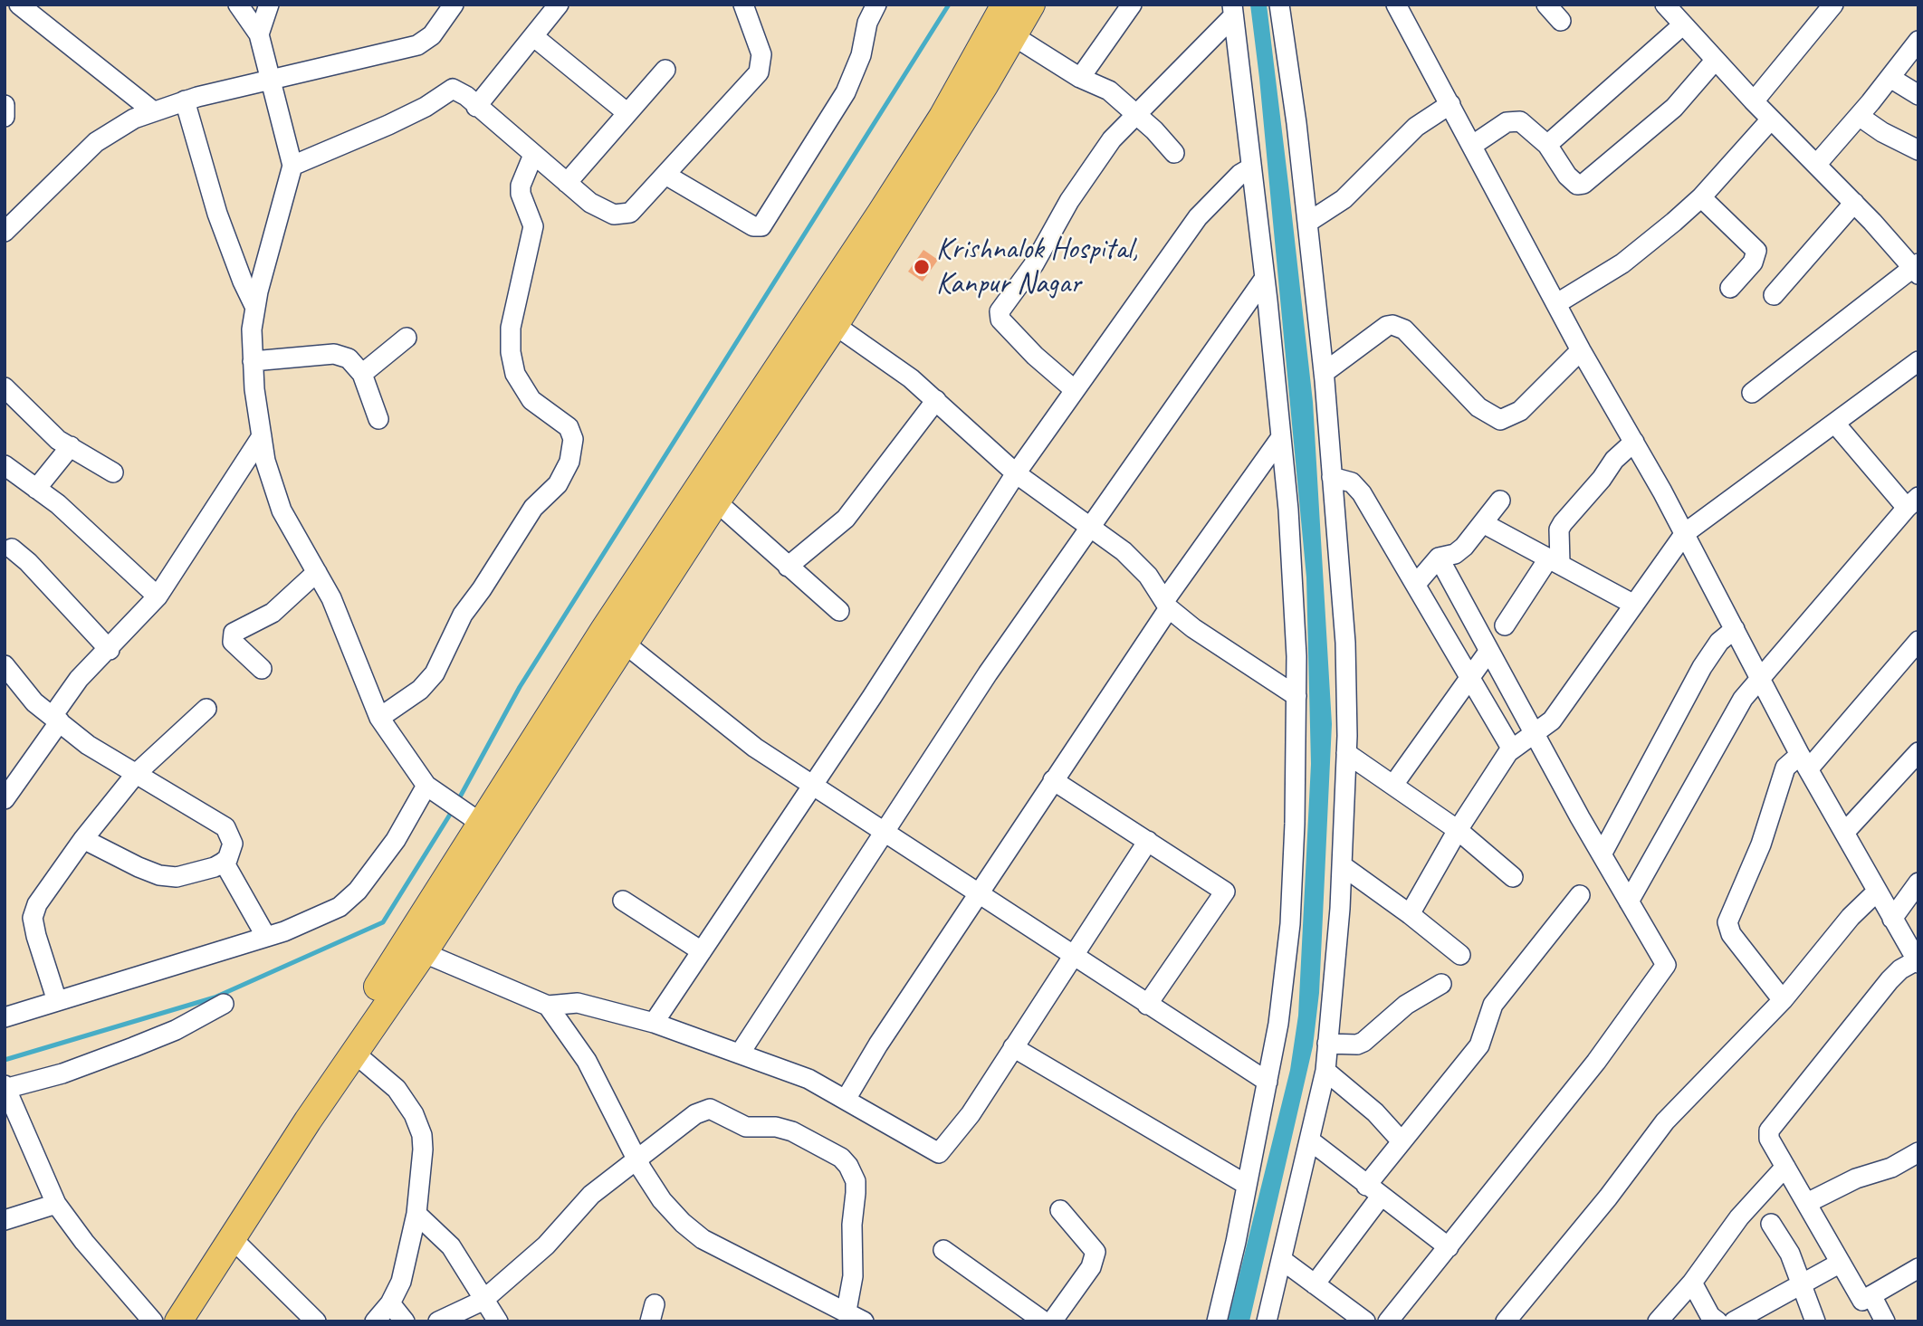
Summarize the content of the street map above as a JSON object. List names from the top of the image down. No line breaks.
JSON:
{"places":["Krishnalok Hospital, Kanpur Nagar"]}
